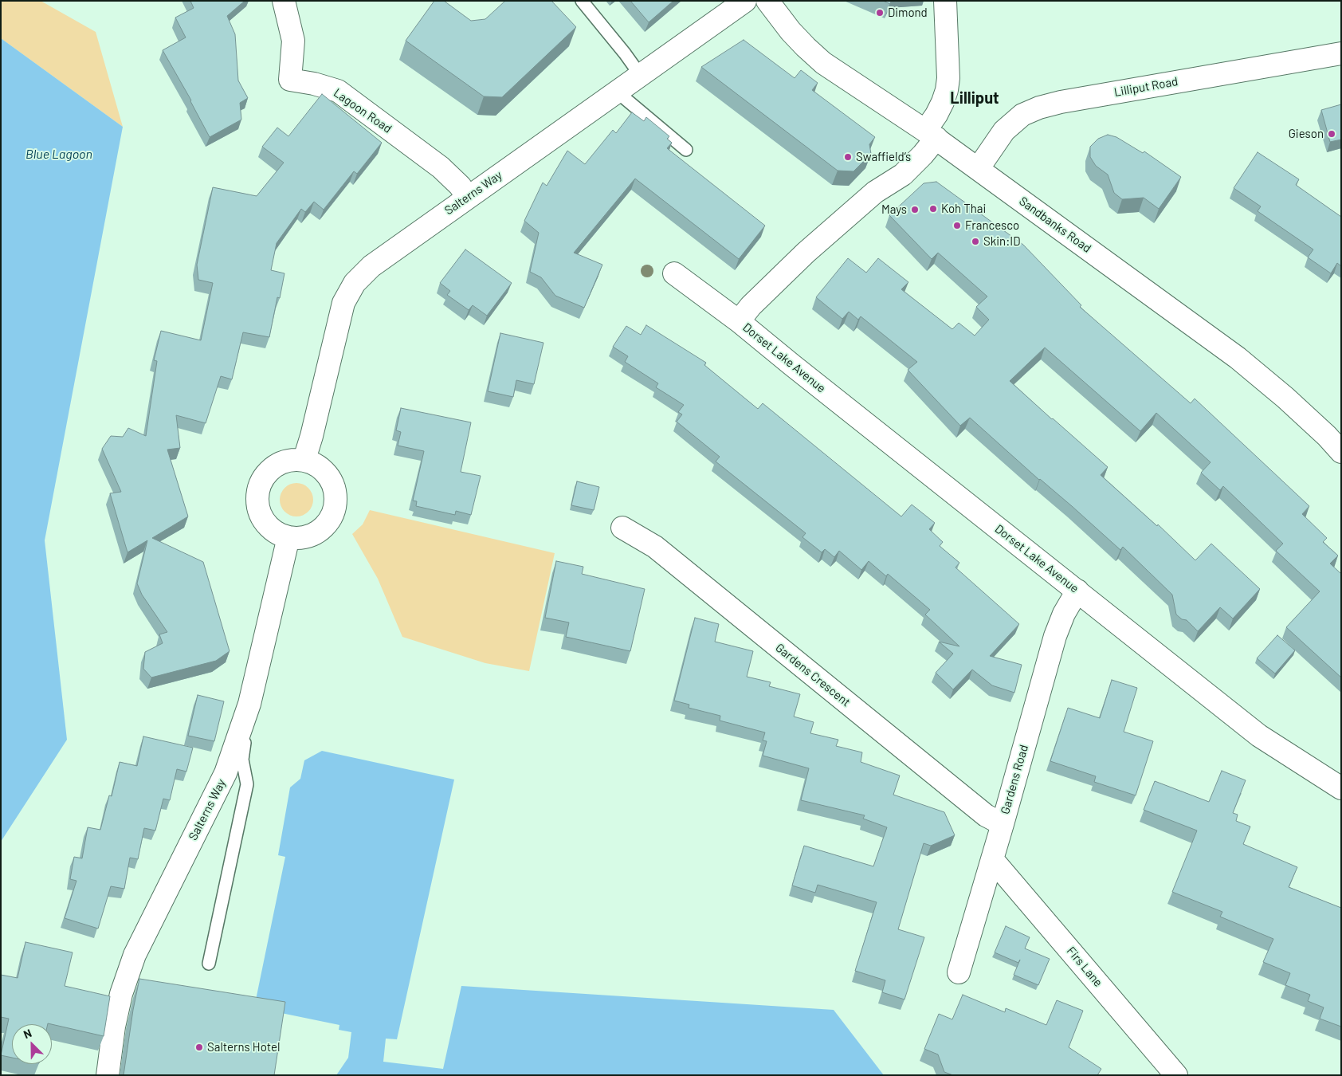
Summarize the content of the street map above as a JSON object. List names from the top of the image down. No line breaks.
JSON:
{"streets":{"street":["Lilliput Road","Lagoon Road","Salterns Way","Sandbanks Road","Dorset Lake Avenue","Gardens Crescent","Gardens Road","Firs Lane"]},"crossings":[["Lilliput Road","Sandbanks Road"],["Lagoon Road","Salterns Way"],["Sandbanks Road","Dorset Lake Avenue"],["Dorset Lake Avenue","Gardens Road"],["Gardens Crescent","Gardens Road"],["Gardens Road","Firs Lane"]],"districts":["Lilliput"],"water":["Blue Lagoon"],"places":["Dimond","Gieson","Swaffield‘s","Koh Thai","Mays","Francesco","Skin:ID","Salterns Hotel"],"north":"top left"}
